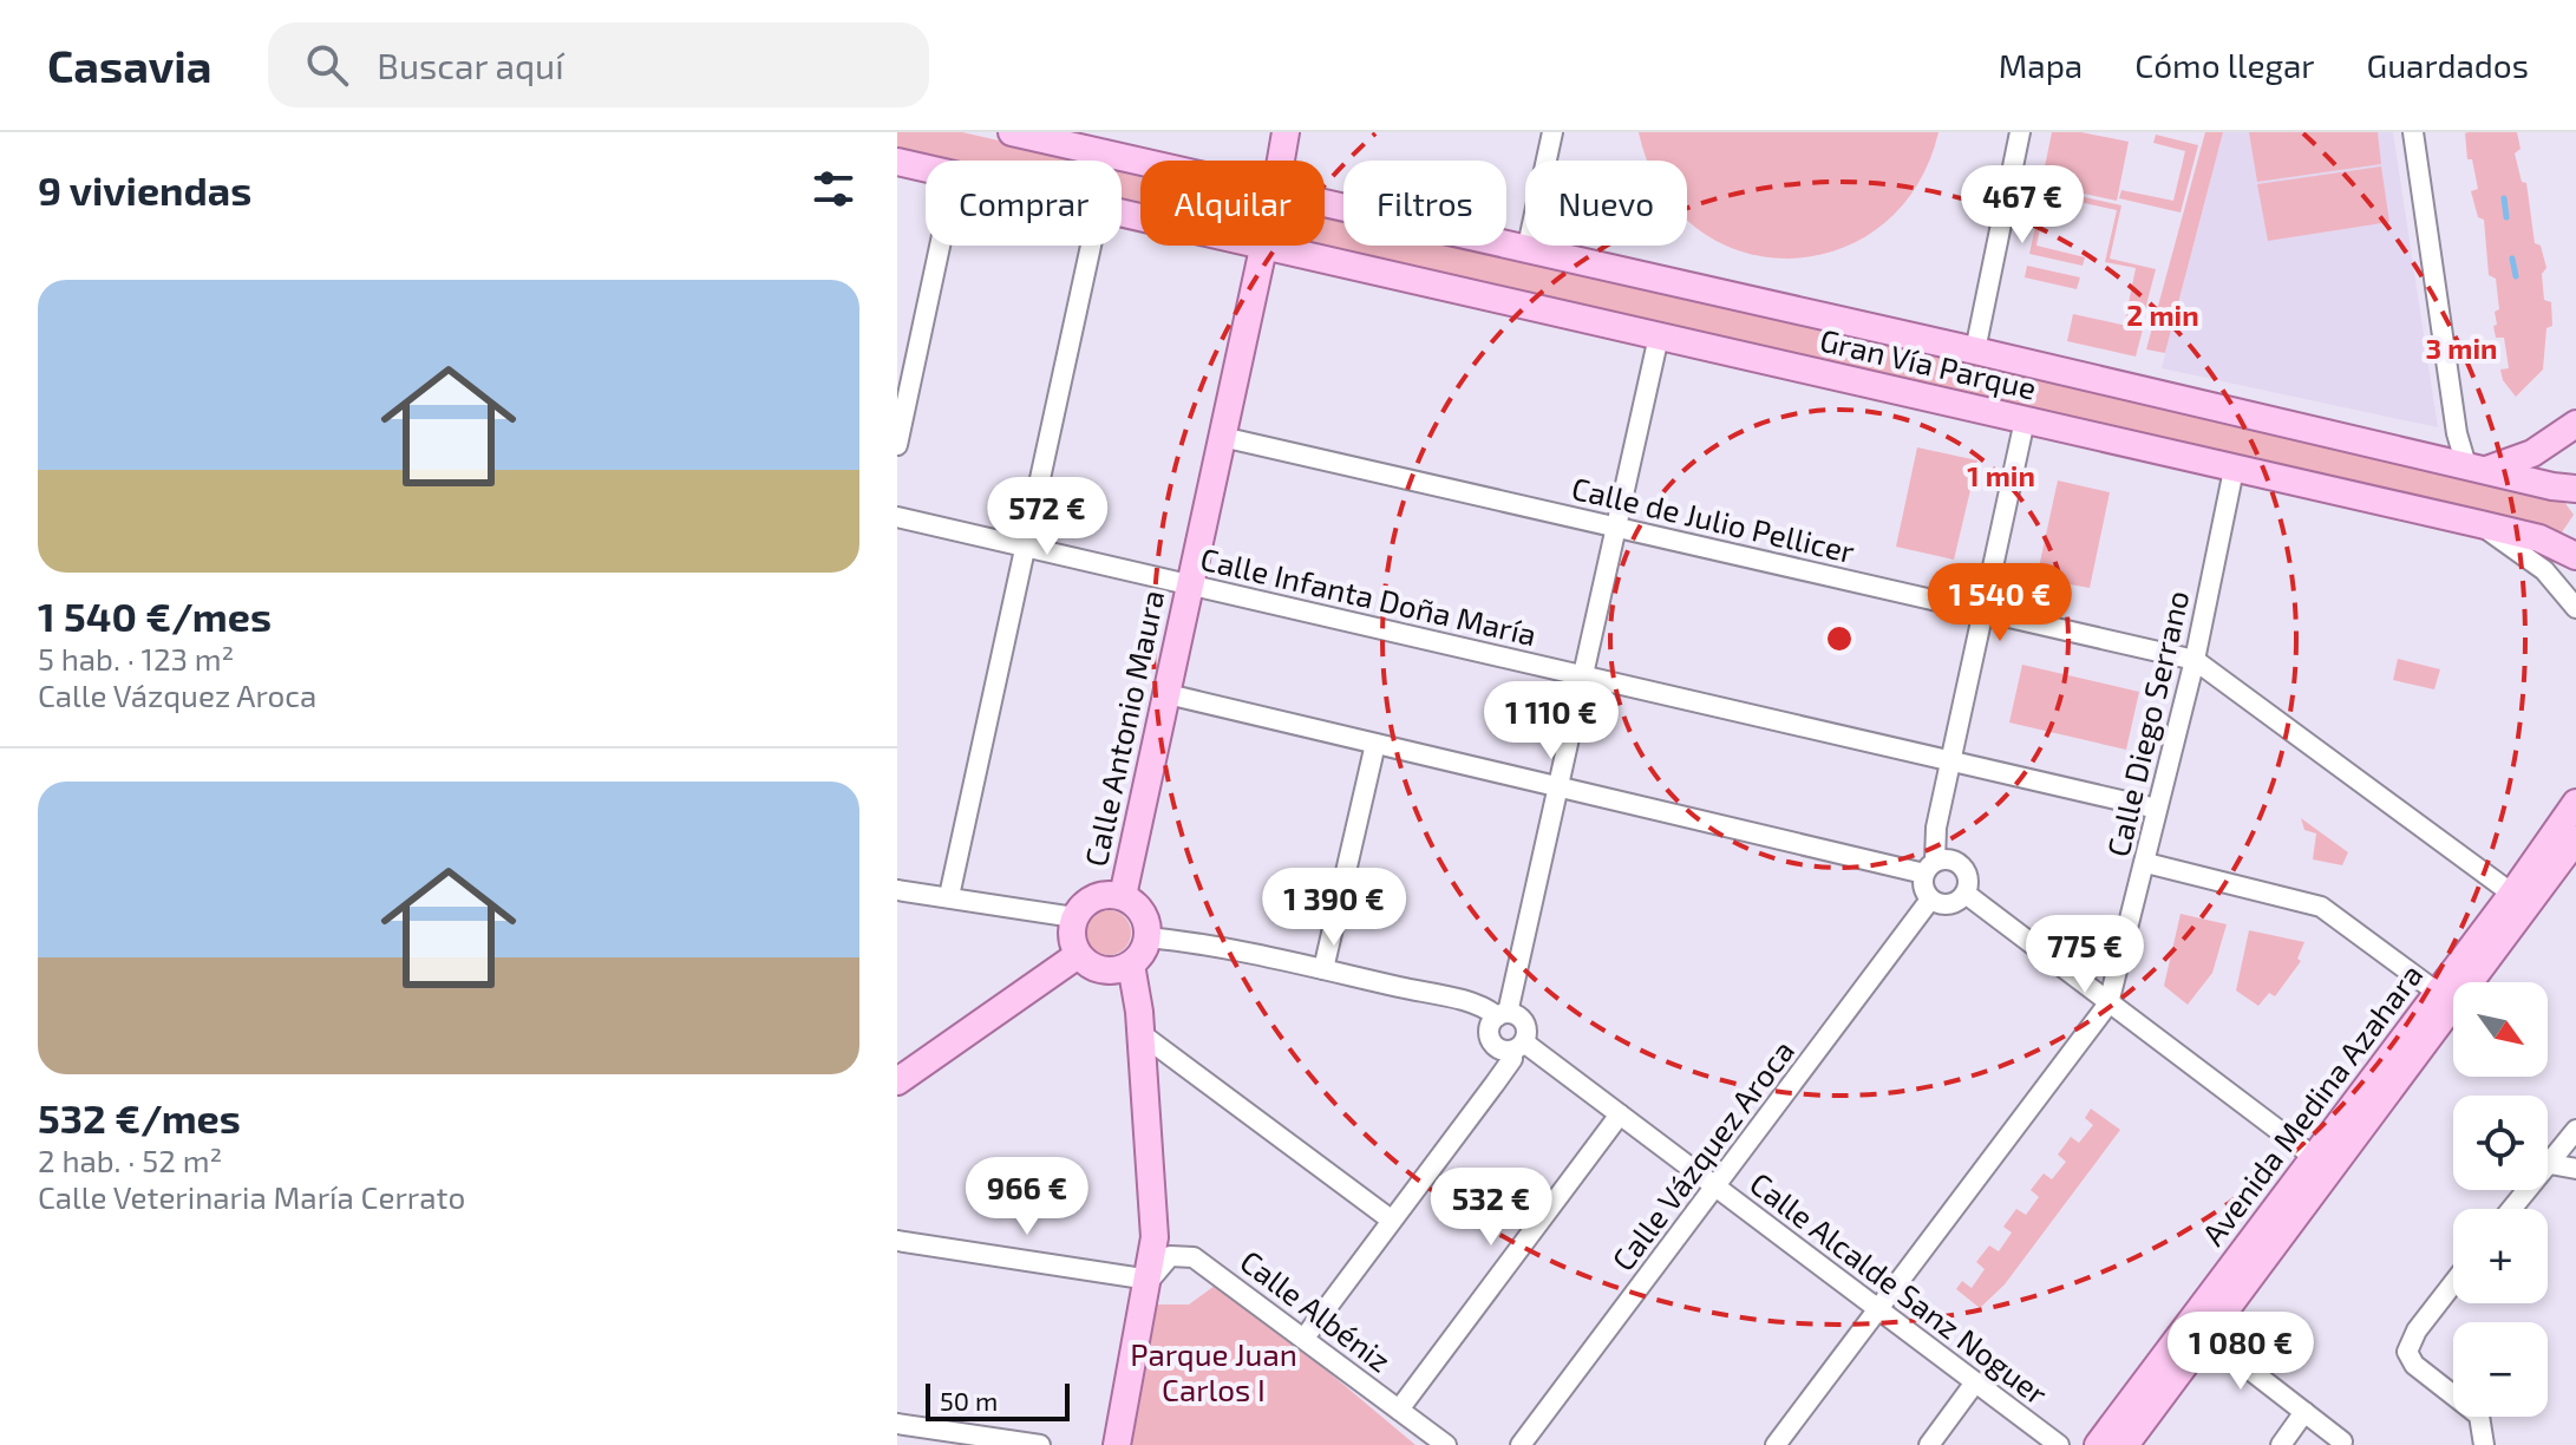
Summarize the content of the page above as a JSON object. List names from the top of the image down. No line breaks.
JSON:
{"streets":{"main road":["Gran Vía Parque","Calle Antonio Maura","Avenida Medina Azahara"],"street":["Calle de Julio Pellicer","Calle Infanta Doña María","Calle Diego Serrano","Calle Vázquez Aroca","Calle Alcalde Sanz Noguer","Calle Albéniz"]},"crossings":[["Gran Vía Parque","Calle Diego Serrano"],["Calle de Julio Pellicer","Calle Diego Serrano"],["Calle de Julio Pellicer","Calle Antonio Maura"],["Calle de Julio Pellicer","Avenida Medina Azahara"],["Calle Infanta Doña María","Calle Diego Serrano"],["Calle Infanta Doña María","Calle Antonio Maura"],["Calle Diego Serrano","Calle Alcalde Sanz Noguer"],["Calle Vázquez Aroca","Calle Alcalde Sanz Noguer"]],"parks":["Parque Juan Carlos I"],"scale_bar":"50 m","north":"bottom right","page":{"header":"Casavia","search":"Buscar aquí","nav":["Mapa","Cómo llegar","Guardados"],"heading":"9 viviendas","chip":["Comprar","Alquilar","Filtros","Nuevo"],"price":["467 €","572 €","1 540 €","1 110 €","1 390 €","775 €","966 €","532 €","1 080 €"],"list":[{"name":"1 540 €/mes","note":"5 hab. · 123 m² · Calle Vázquez Aroca"},{"name":"532 €/mes","note":"2 hab. · 52 m² · Calle Veterinaria María Cerrato"}],"map_buttons":["+","−"],"scale":"50 m"},"rings":["2 min","3 min","1 min"]}
